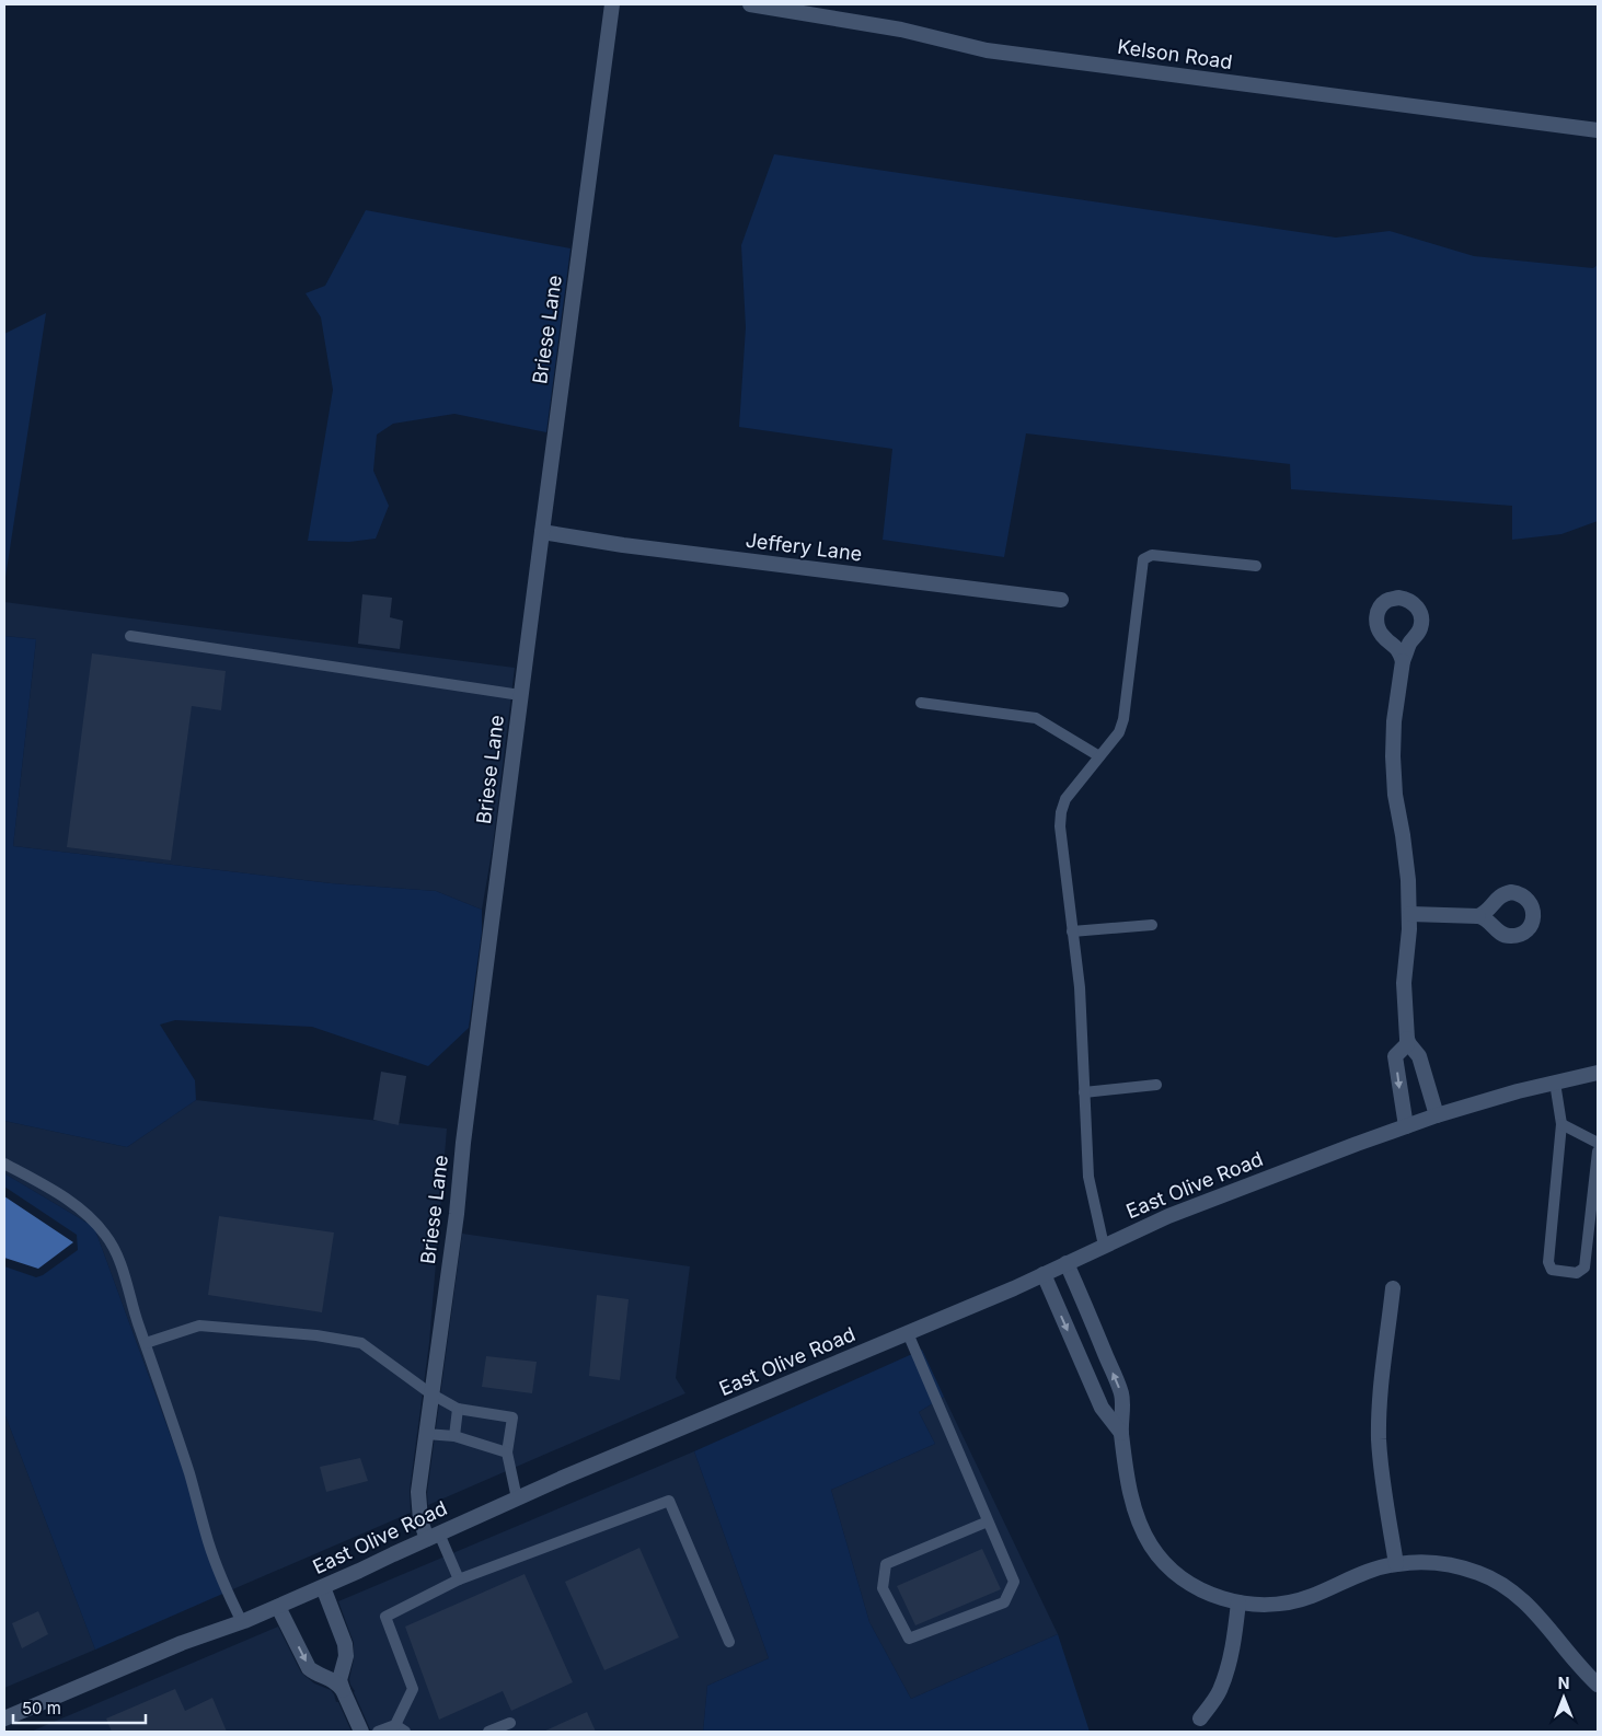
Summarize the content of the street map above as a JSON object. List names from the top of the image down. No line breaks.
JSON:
{"streets":{"street":["Kelson Road","Briese Lane","Jeffery Lane","East Olive Road"]},"crossings":[["Briese Lane","Jeffery Lane"],["Briese Lane","East Olive Road"]],"scale_bar":"50 m","north":"top"}
